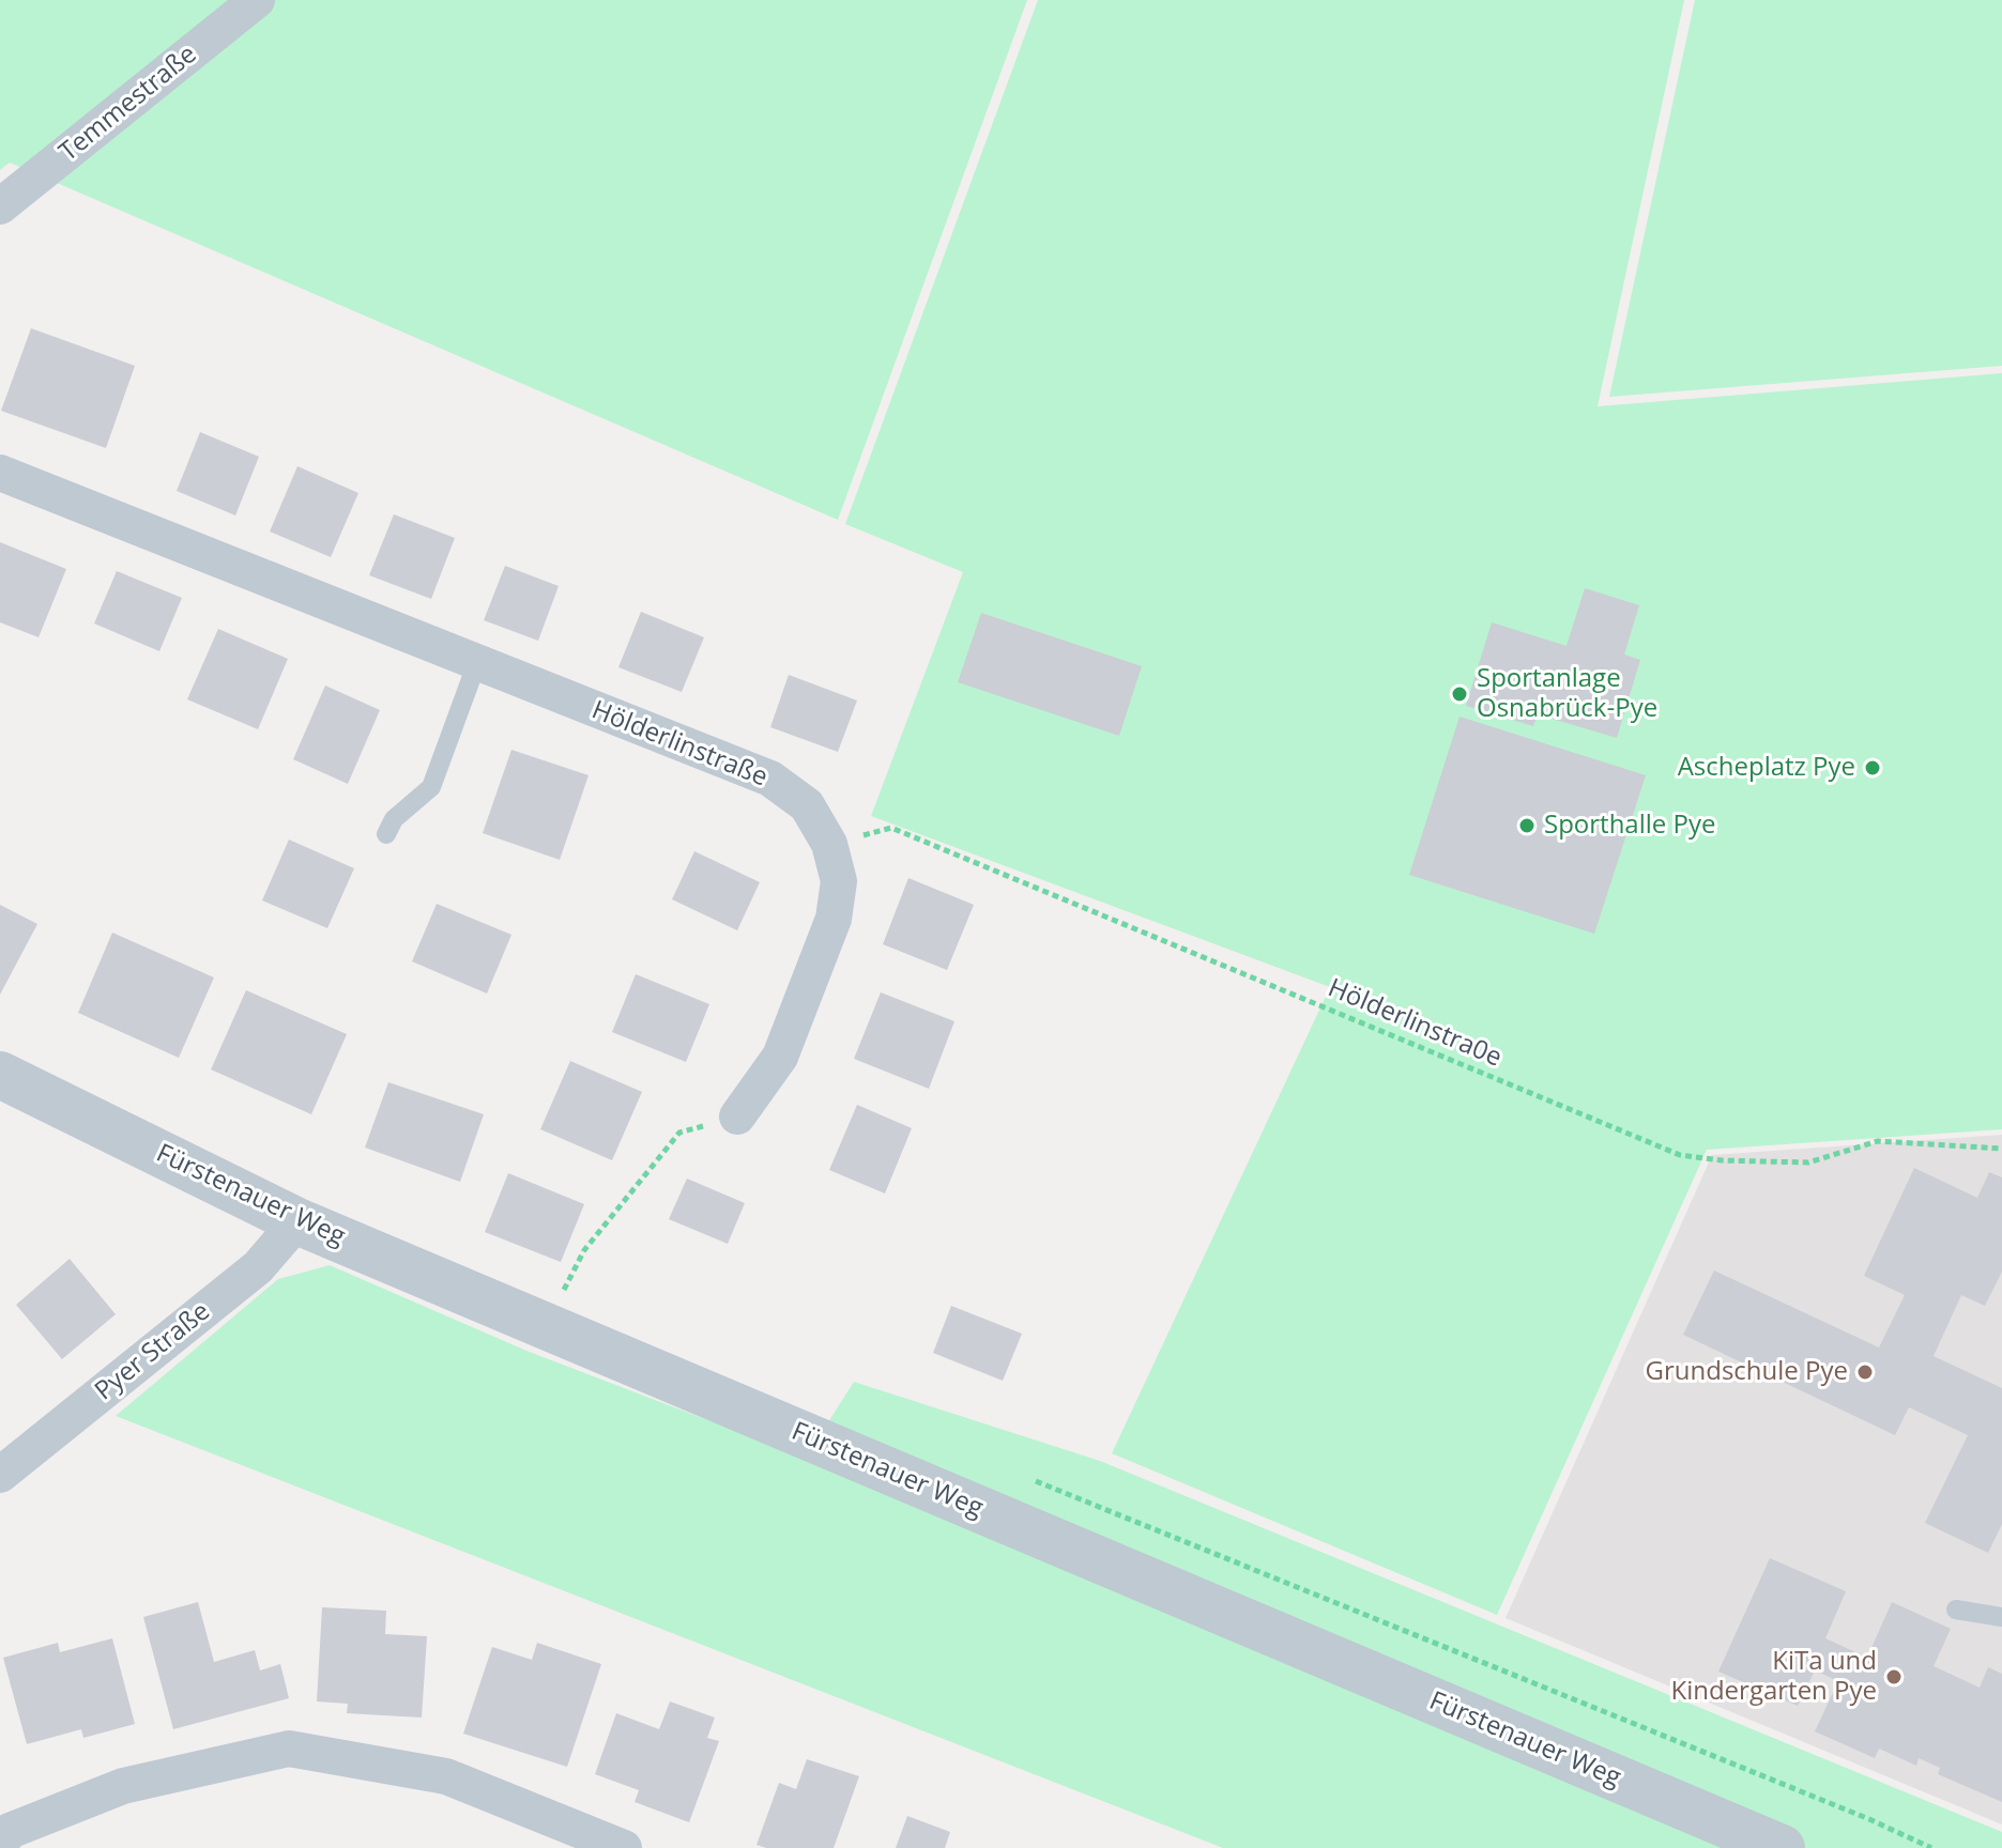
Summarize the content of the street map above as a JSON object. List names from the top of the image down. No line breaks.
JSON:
{"streets":{"street":["Temmestraße","Hölderlinstraße","Fürstenauer Weg","Pyer Straße"],"path":["Hölderlinstra0e"]},"crossings":[["Hölderlinstraße","Hölderlinstra0e"],["Fürstenauer Weg","Pyer Straße"]],"places":["Sportanlage Osnabrück-Pye","Ascheplatz Pye","Sporthalle Pye","Grundschule Pye","KiTa und Kindergarten Pye"]}
